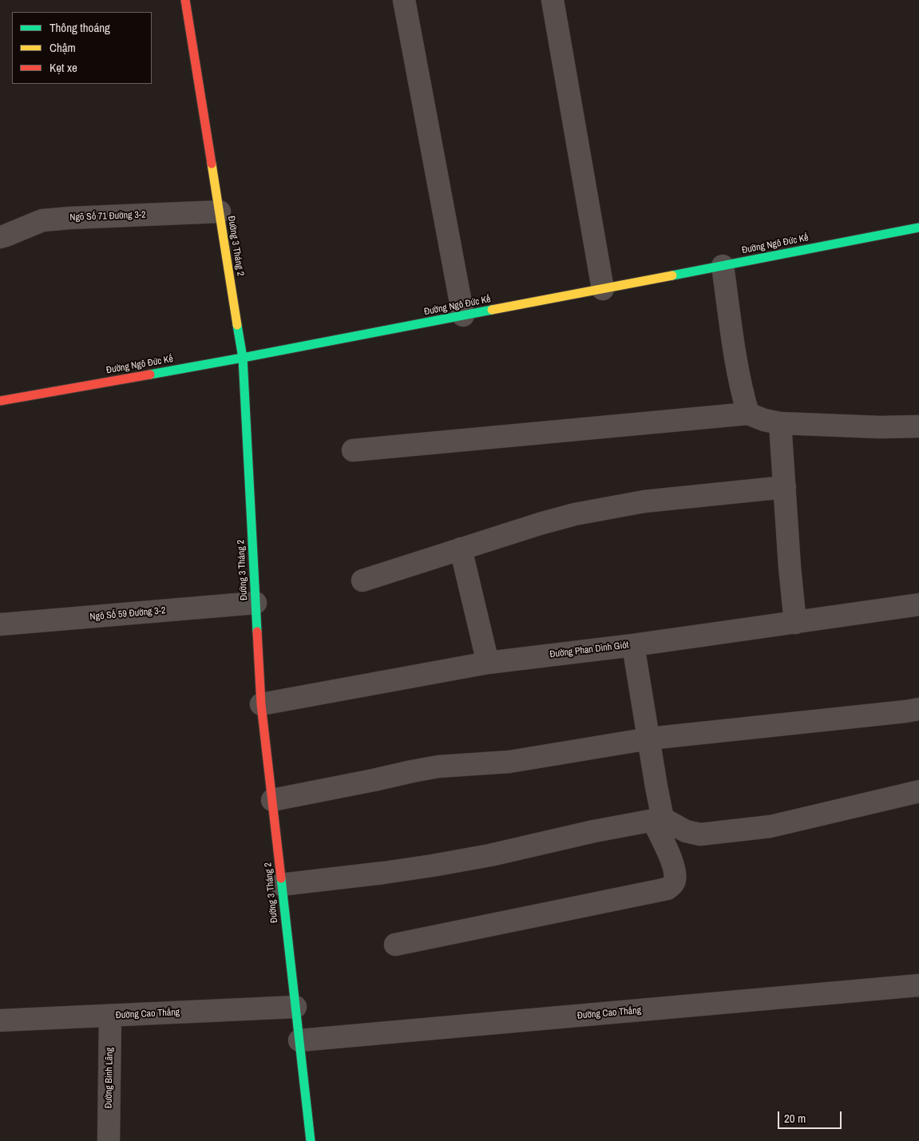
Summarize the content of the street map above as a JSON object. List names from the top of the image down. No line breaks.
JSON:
{"streets":{"main road":["Đường Ngô Đức Kế","Đường 3 Tháng 2"],"street":["Ngõ Số 71 Đường 3-2","Ngõ Số 59 Đường 3-2","Đường Phan Dình Giót","Đường Cao Thắng","Đường Binh Lãng"]},"crossings":[["Ngõ Số 71 Đường 3-2","Đường 3 Tháng 2"],["Đường Ngô Đức Kế","Đường 3 Tháng 2"],["Đường 3 Tháng 2","Ngõ Số 59 Đường 3-2"],["Đường 3 Tháng 2","Đường Phan Dình Giót"],["Đường 3 Tháng 2","Đường Cao Thắng"],["Đường Cao Thắng","Đường Binh Lãng"]],"legend":["Thông thoáng","Chậm","Kẹt xe"],"scale_bar":"20 m"}
